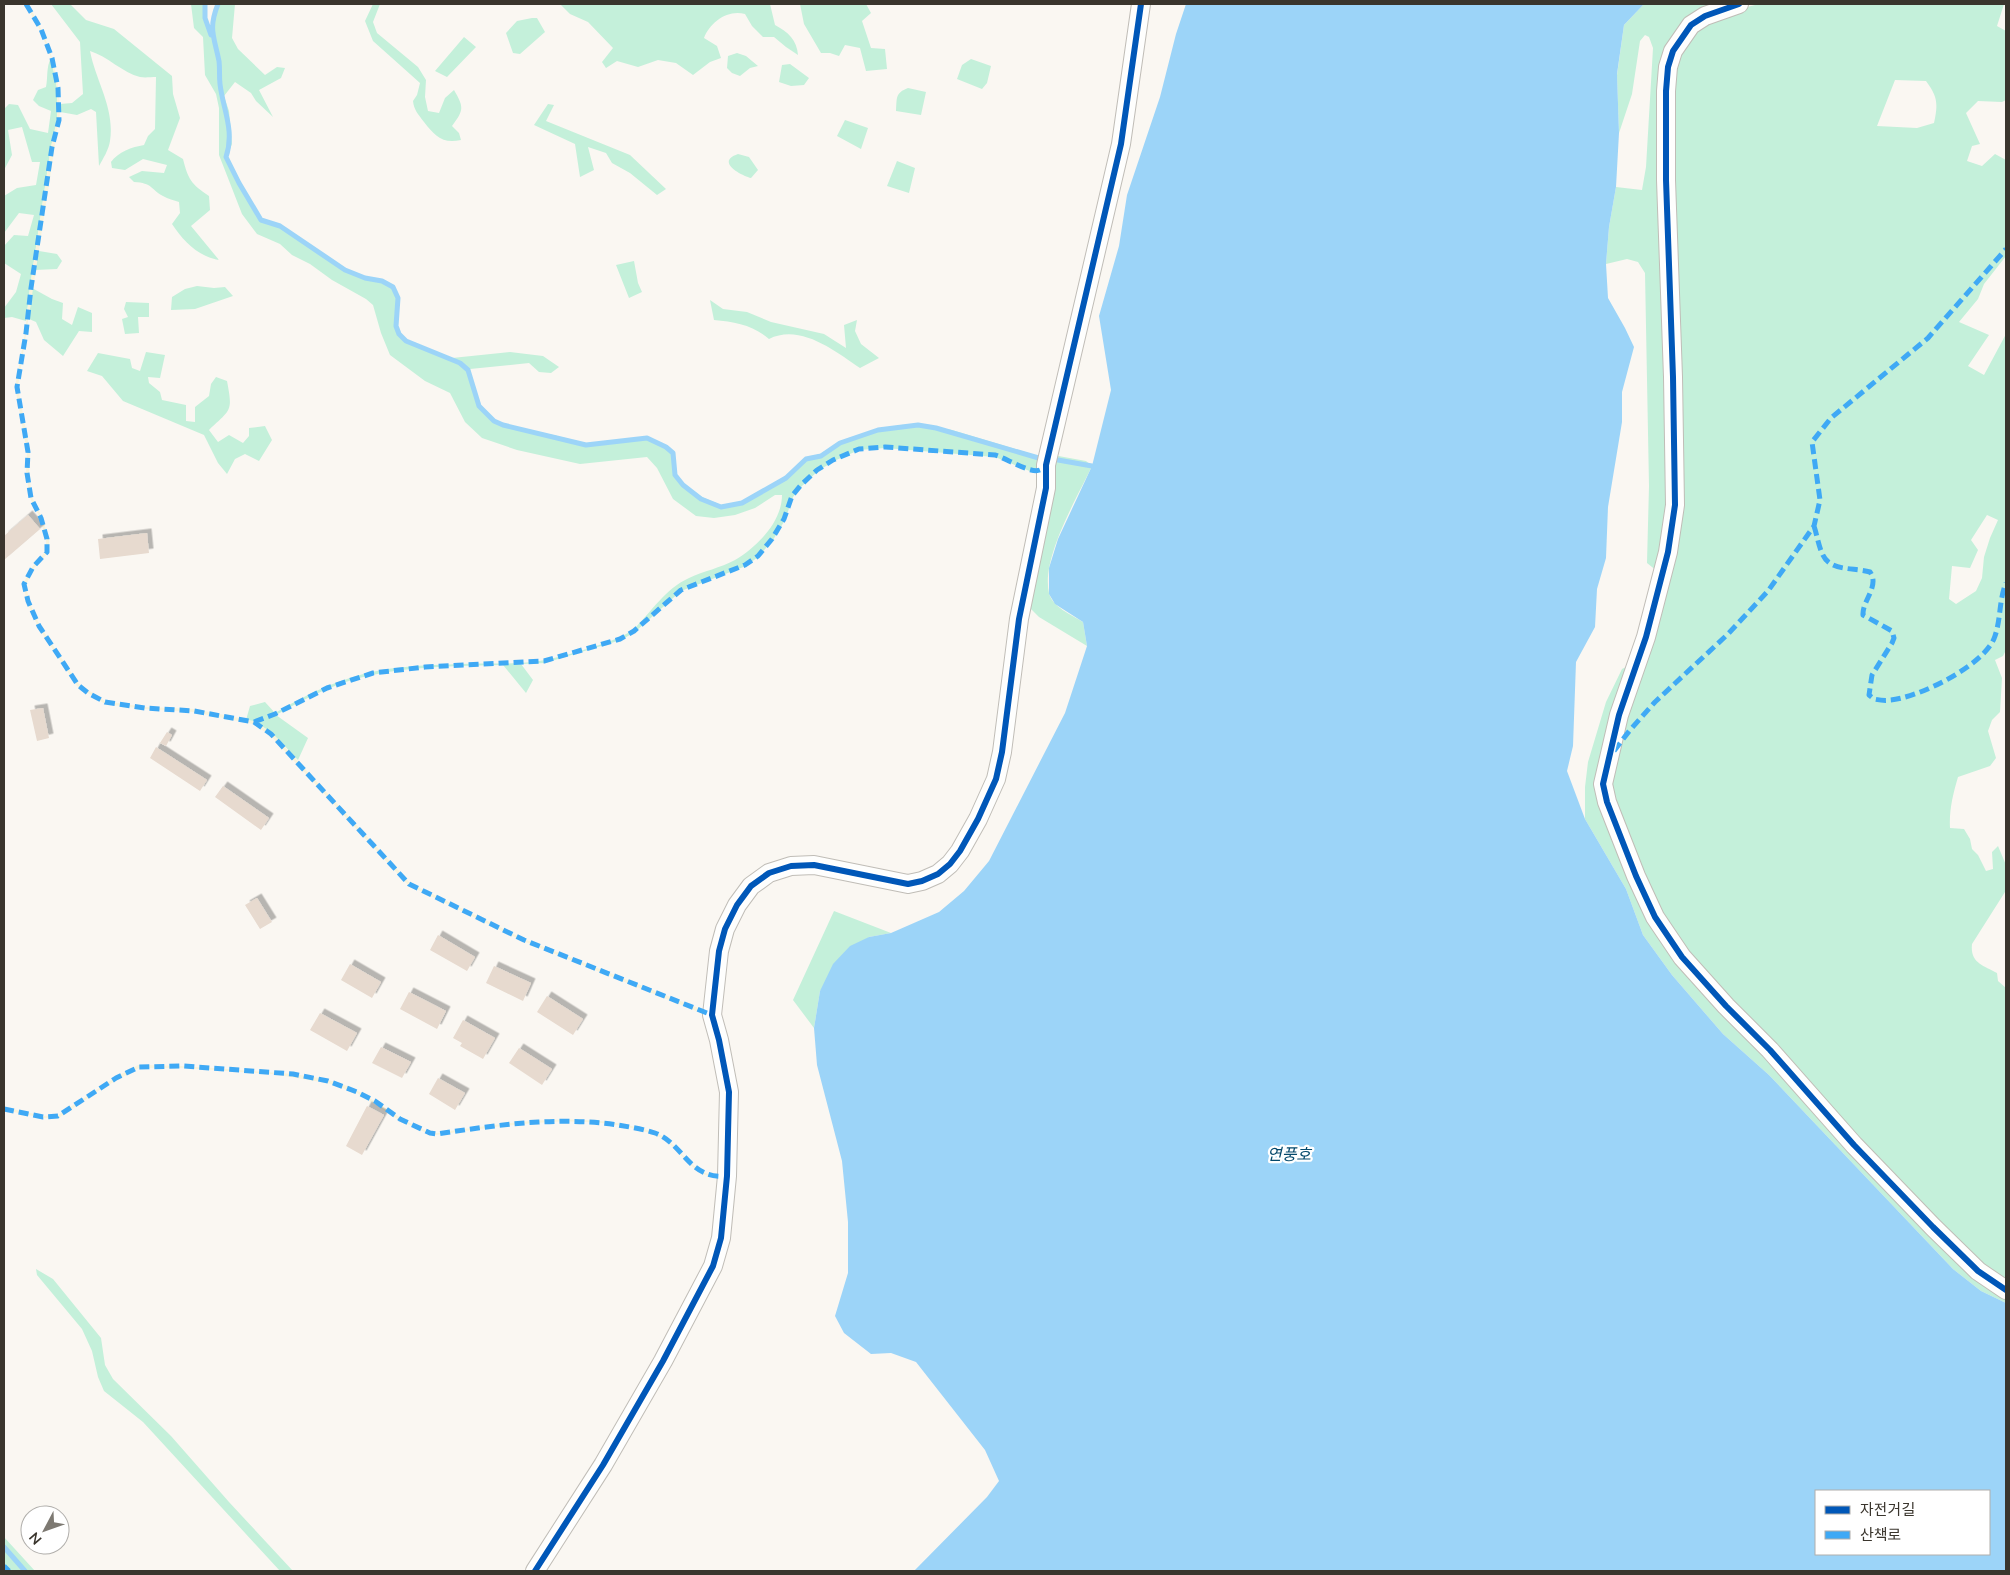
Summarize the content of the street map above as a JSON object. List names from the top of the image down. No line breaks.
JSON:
{"water":["연풍호"],"legend":["자전거길","산책로"],"north":"bottom left"}
